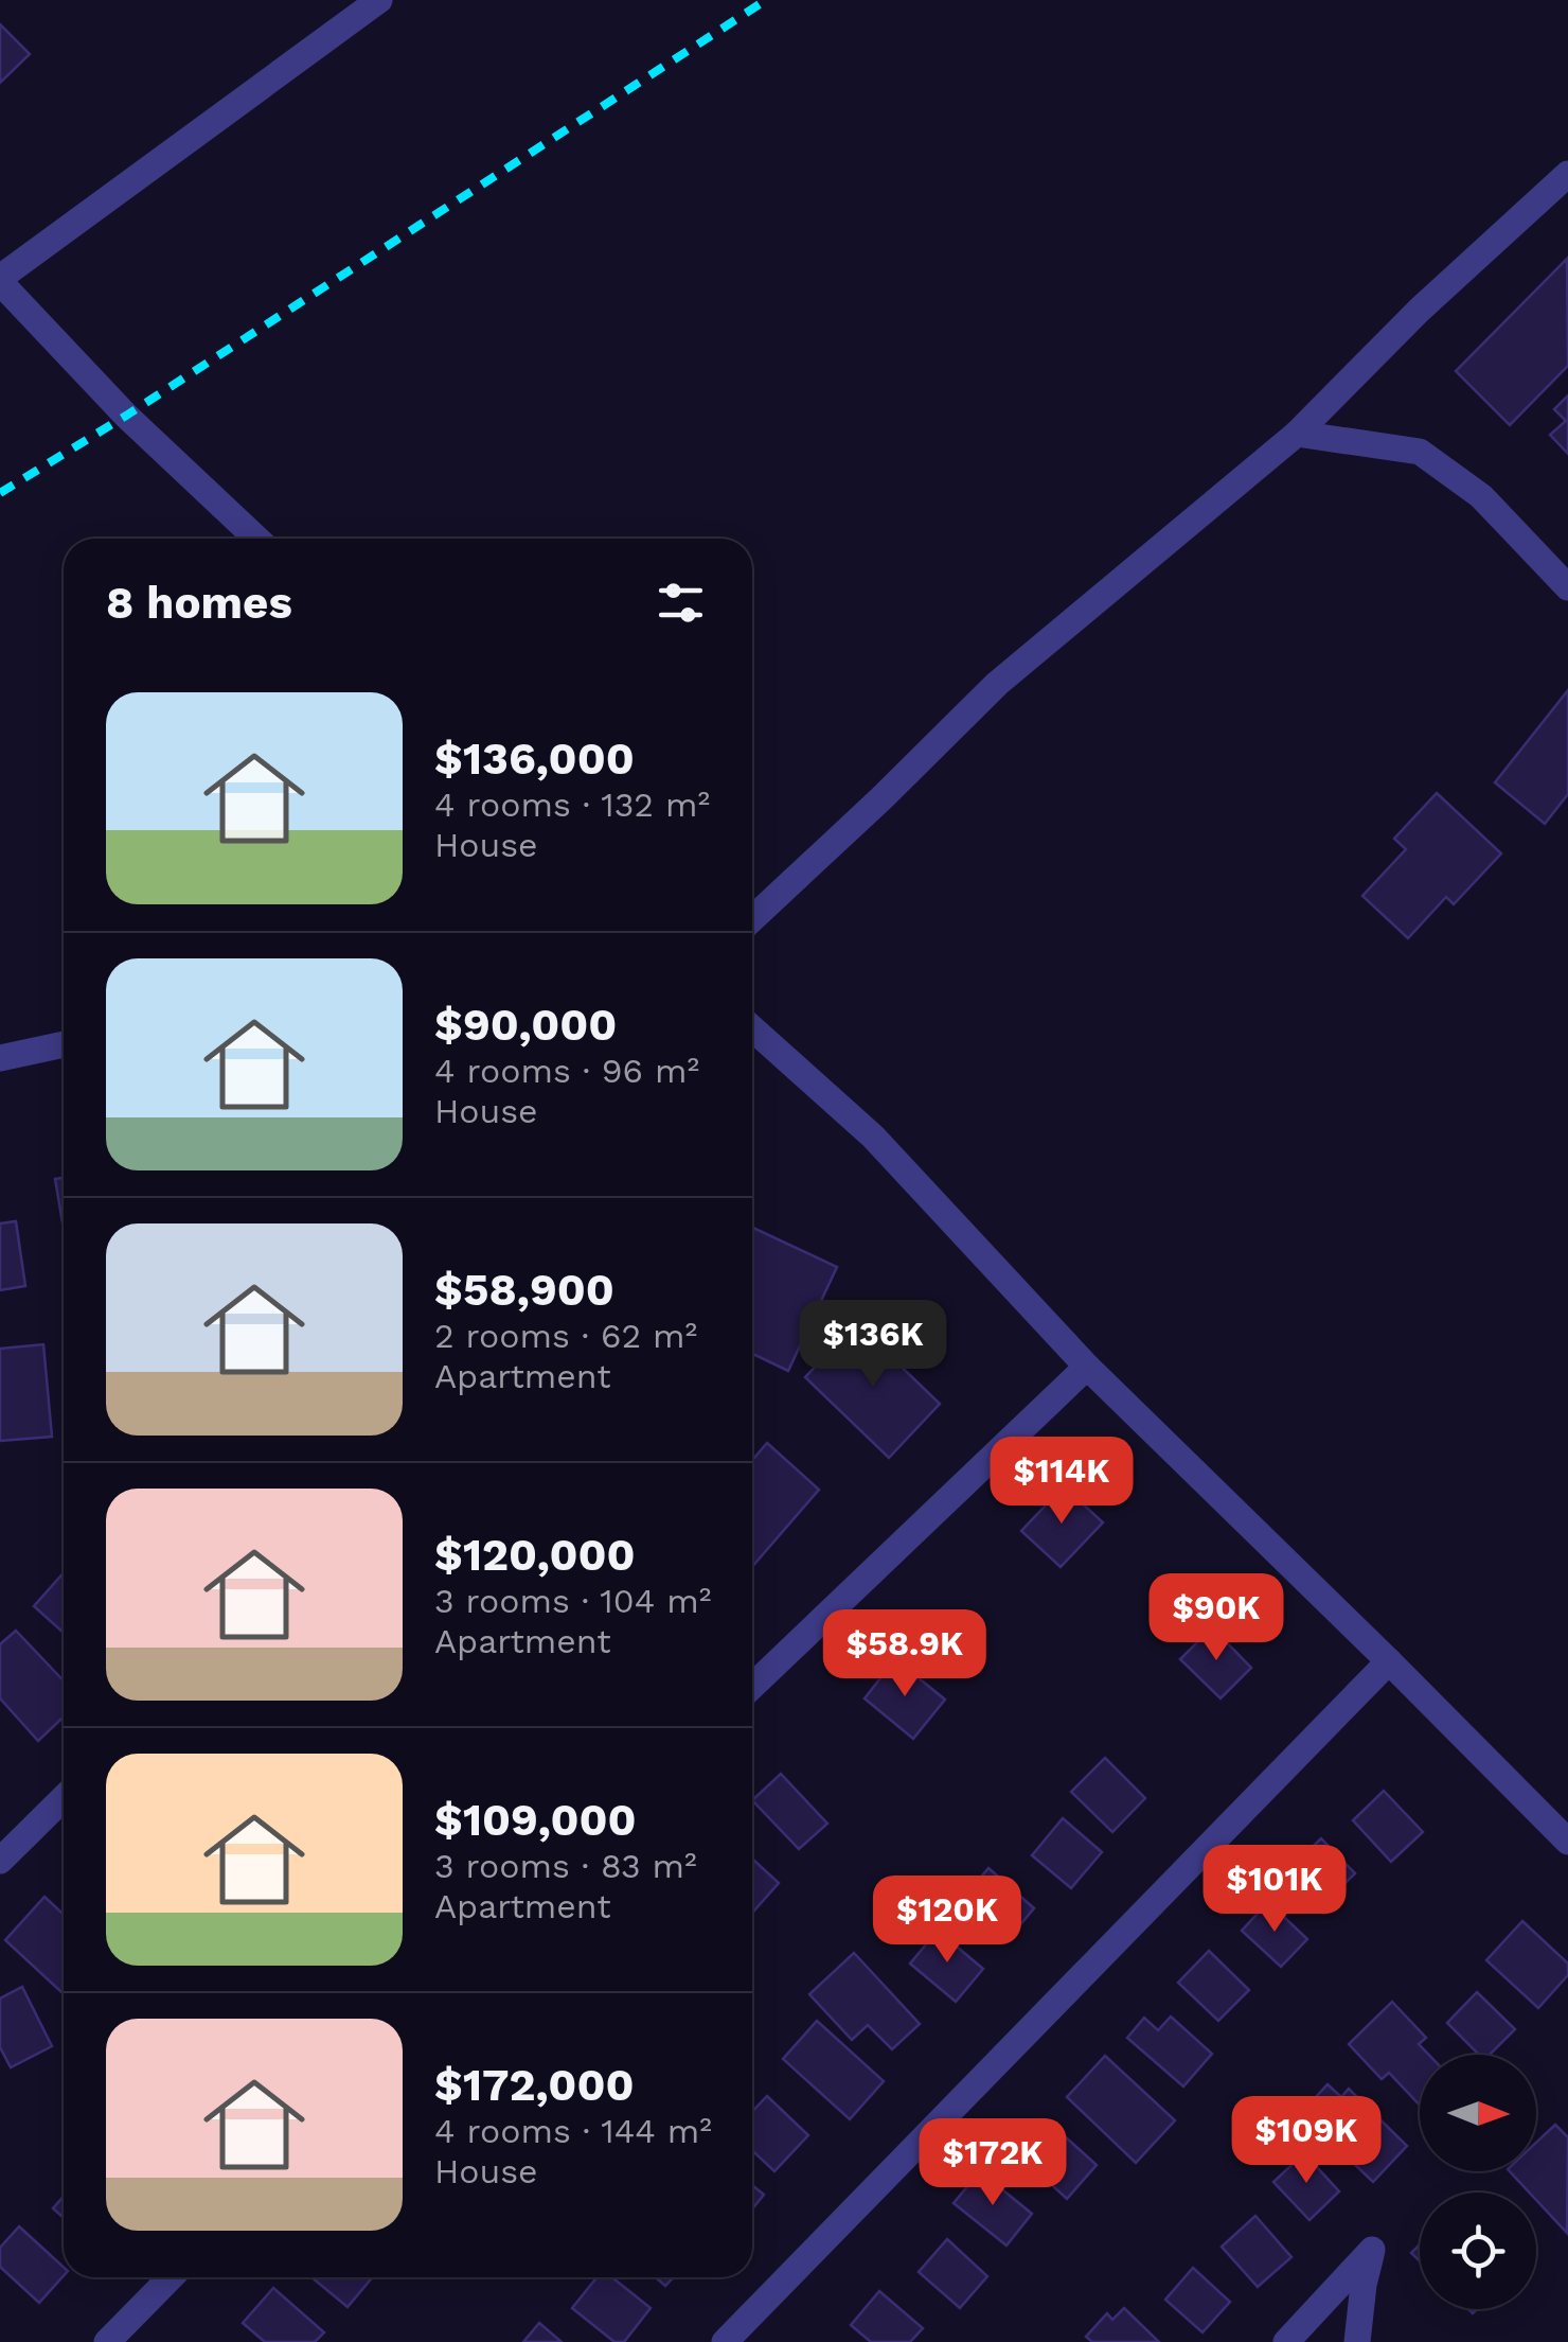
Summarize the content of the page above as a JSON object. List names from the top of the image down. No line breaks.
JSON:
{"north":"right","page":{"heading":"8 homes","list":[{"name":"$136,000","note":"4 rooms · 132 m² · House"},{"name":"$90,000","note":"4 rooms · 96 m² · House"},{"name":"$58,900","note":"2 rooms · 62 m² · Apartment"},{"name":"$120,000","note":"3 rooms · 104 m² · Apartment"},{"name":"$109,000","note":"3 rooms · 83 m² · Apartment"},{"name":"$172,000","note":"4 rooms · 144 m² · House"}],"price":["$136K","$114K","$90K","$58.9K","$101K","$120K","$109K","$172K"]}}
